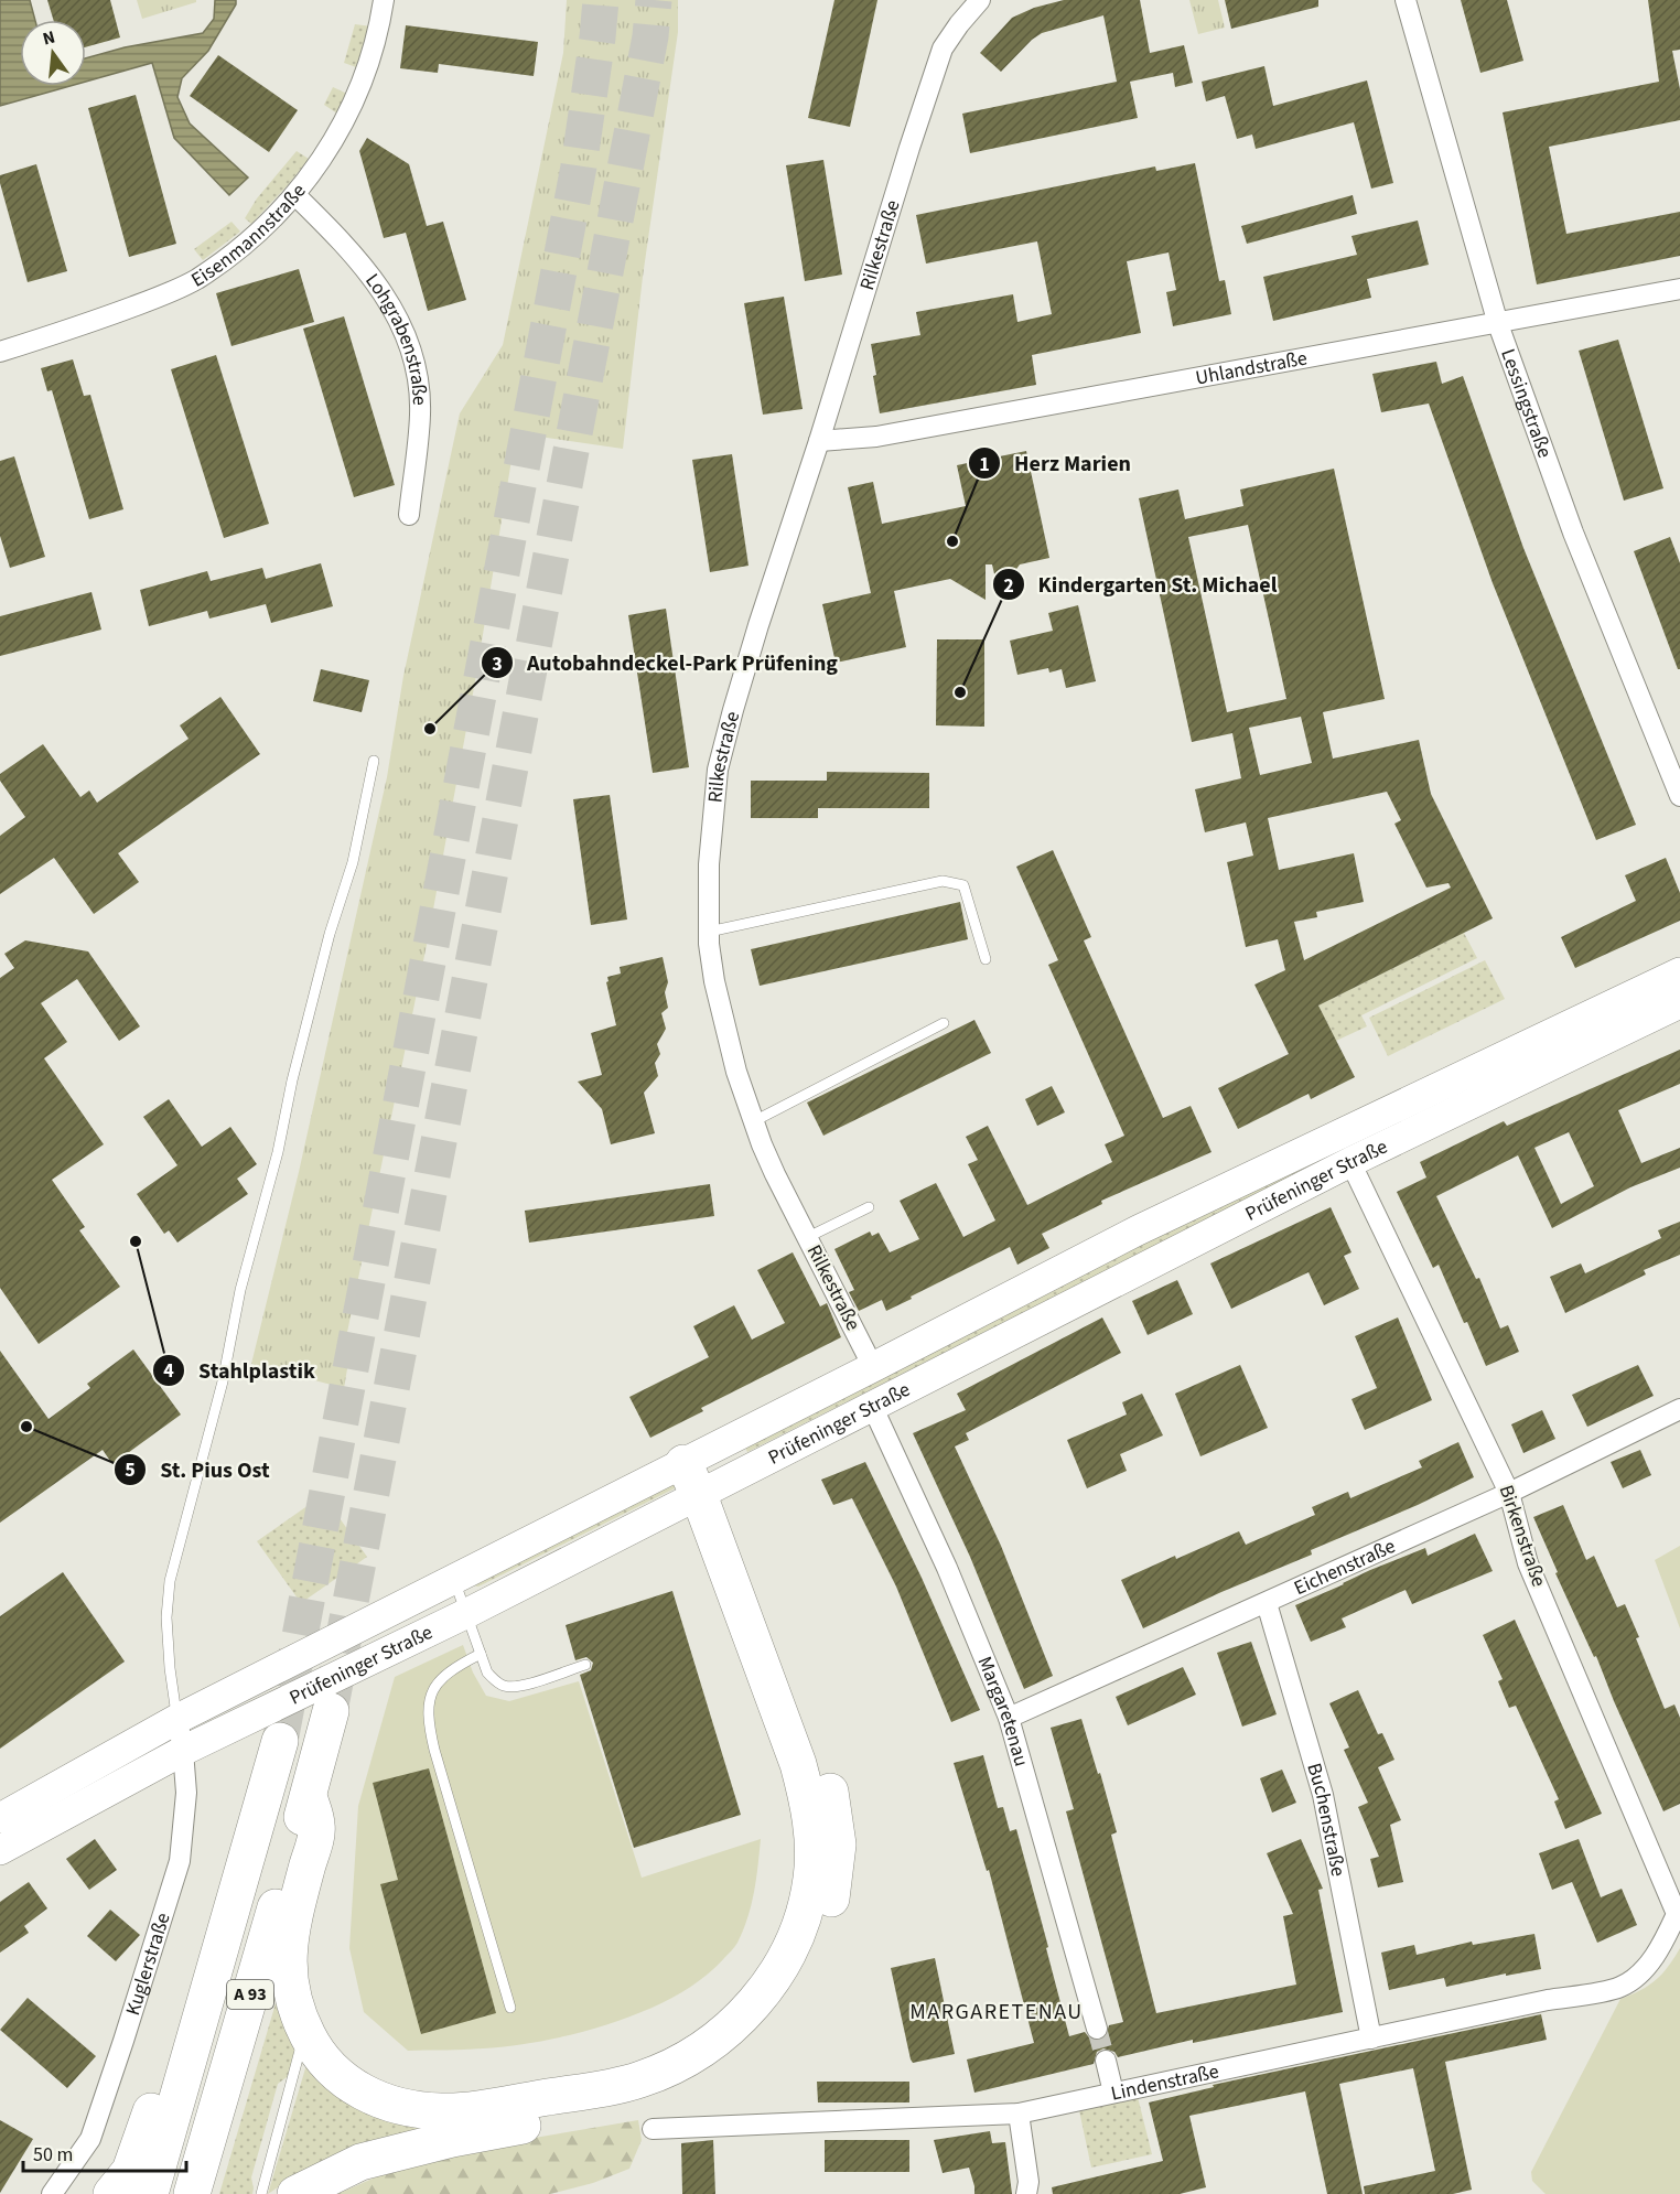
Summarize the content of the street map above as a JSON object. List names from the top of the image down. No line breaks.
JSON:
{"streets":{"highway":["A 93"],"street":["Eisenmannstraße","Rilkestraße","Lohgrabenstraße","Uhlandstraße","Lessingstraße","Prüfeninger Straße","Birkenstraße","Eichenstraße","Margaretenau","Buchenstraße","Kuglerstraße","Lindenstraße"]},"crossings":[["Eisenmannstraße","Lohgrabenstraße"],["Rilkestraße","Uhlandstraße"],["Rilkestraße","Prüfeninger Straße"],["Uhlandstraße","Lessingstraße"],["Prüfeninger Straße","Birkenstraße"],["Prüfeninger Straße","Margaretenau"],["Prüfeninger Straße","Kuglerstraße"],["Birkenstraße","Eichenstraße"],["Birkenstraße","Lindenstraße"],["Eichenstraße","Margaretenau"],["Eichenstraße","Buchenstraße"],["Buchenstraße","Lindenstraße"]],"districts":["MARGARETENAU"],"places":["Herz Marien","Kindergarten St. Michael","Autobahndeckel-Park Prüfening","Stahlplastik","St. Pius Ost"],"scale_bar":"50 m","north":"top"}
